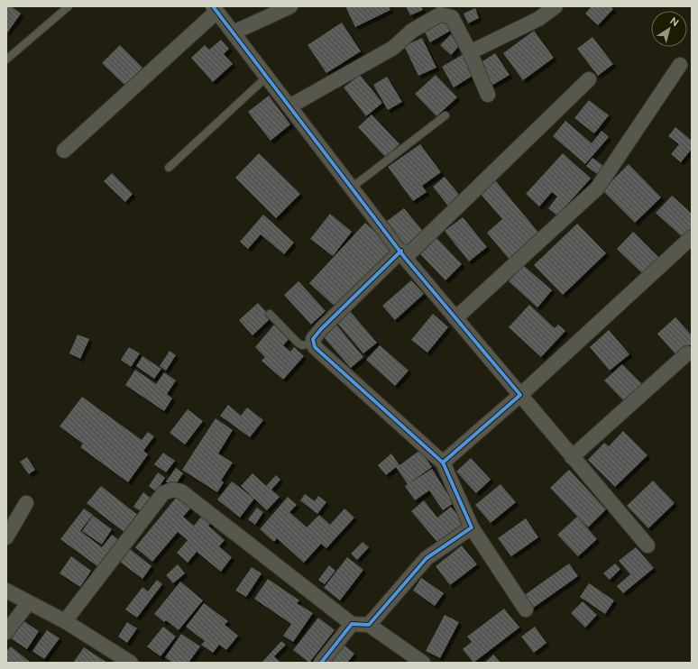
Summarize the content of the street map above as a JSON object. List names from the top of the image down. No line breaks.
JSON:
{"north":"top right"}
